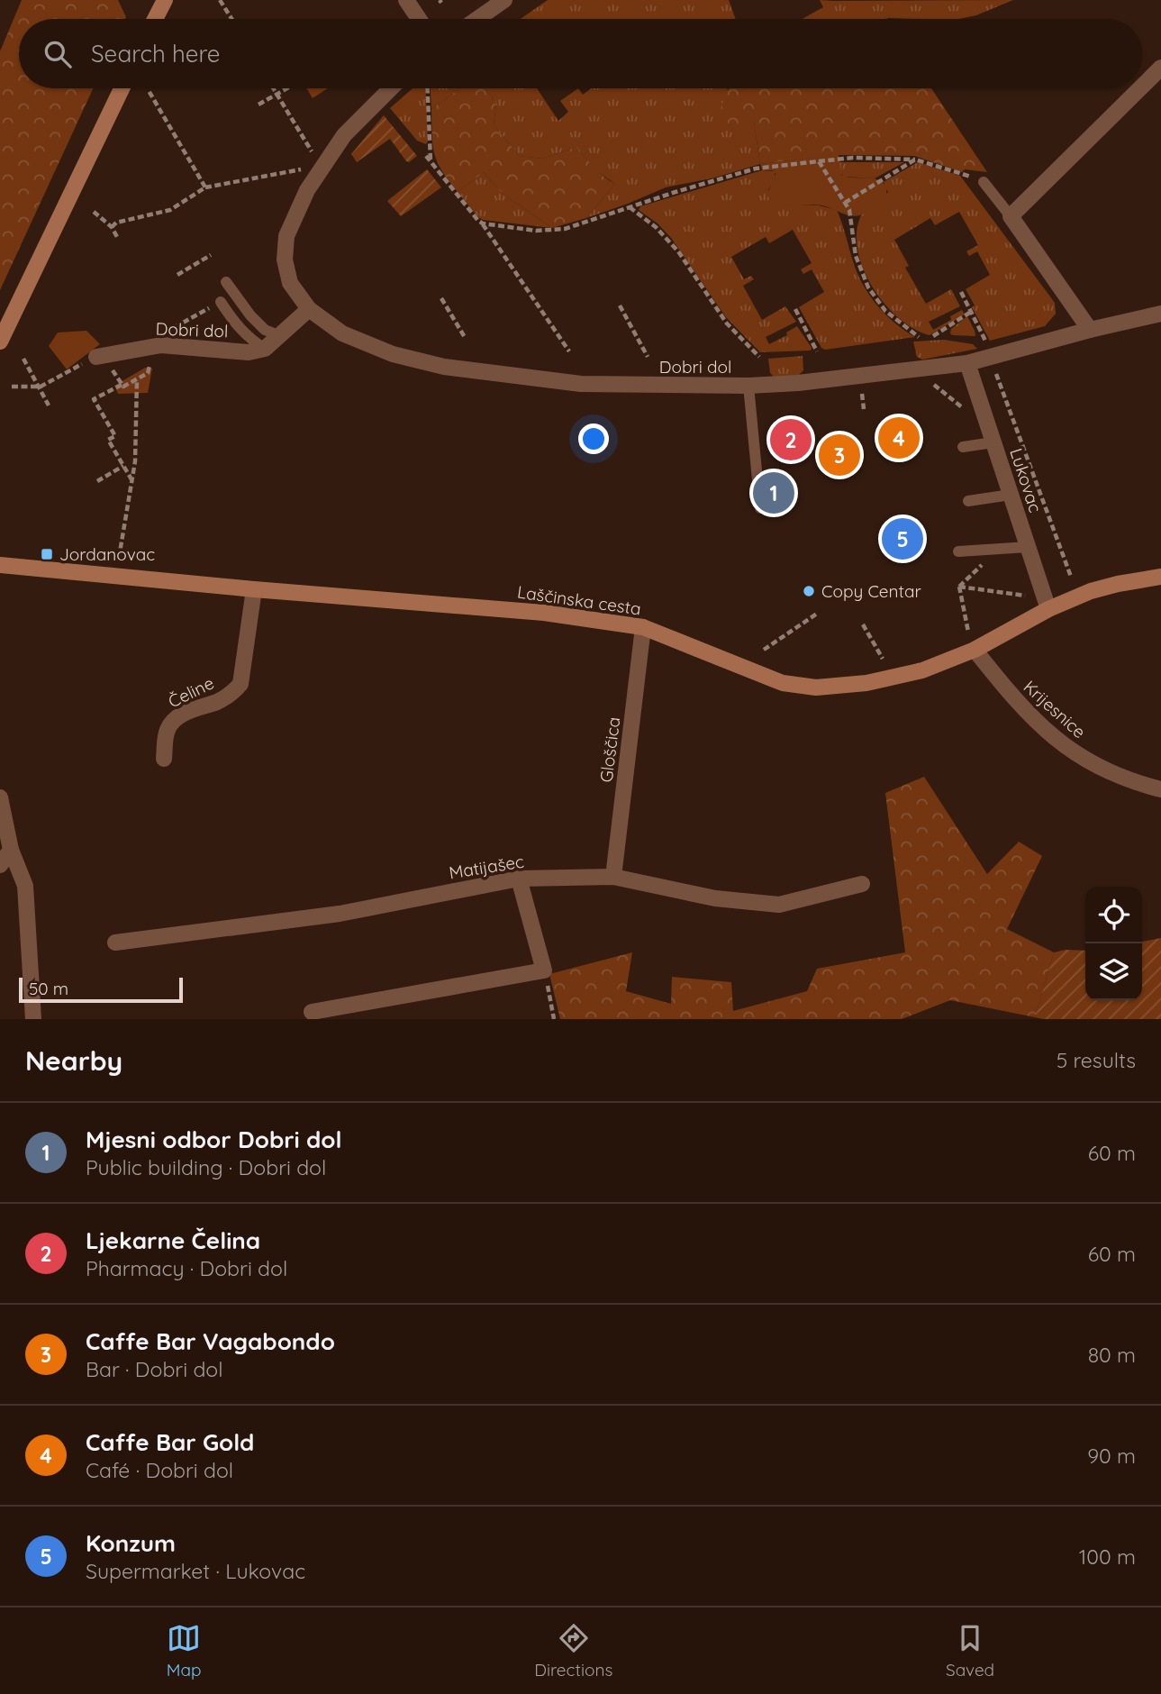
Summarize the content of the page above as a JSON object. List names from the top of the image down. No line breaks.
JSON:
{"streets":{"main road":["Laščinska cesta"],"street":["Dobri dol","Lukovac","Čeline","Krijesnice","Gloščica","Matijašec"]},"crossings":[["Dobri dol","Lukovac"],["Lukovac","Laščinska cesta"],["Laščinska cesta","Čeline"],["Laščinska cesta","Krijesnice"],["Laščinska cesta","Gloščica"],["Gloščica","Matijašec"]],"places":{"transit":["Jordanovac"],"other":["Copy Centar"]},"scale_bar":"50 m","page":{"search":"Search here","pins":["4","2","3","1","5"],"scale":"50 m","heading":["Nearby","5 results"],"list":[{"mark":"1","name":"Mjesni odbor Dobri dol","note":"Public building · Dobri dol","value":"60 m"},{"mark":"2","name":"Ljekarne Čelina","note":"Pharmacy · Dobri dol","value":"60 m"},{"mark":"3","name":"Caffe Bar Vagabondo","note":"Bar · Dobri dol","value":"80 m"},{"mark":"4","name":"Caffe Bar Gold","note":"Café · Dobri dol","value":"90 m"},{"mark":"5","name":"Konzum","note":"Supermarket · Lukovac","value":"100 m"}],"nav":["Map","Directions","Saved"]}}
